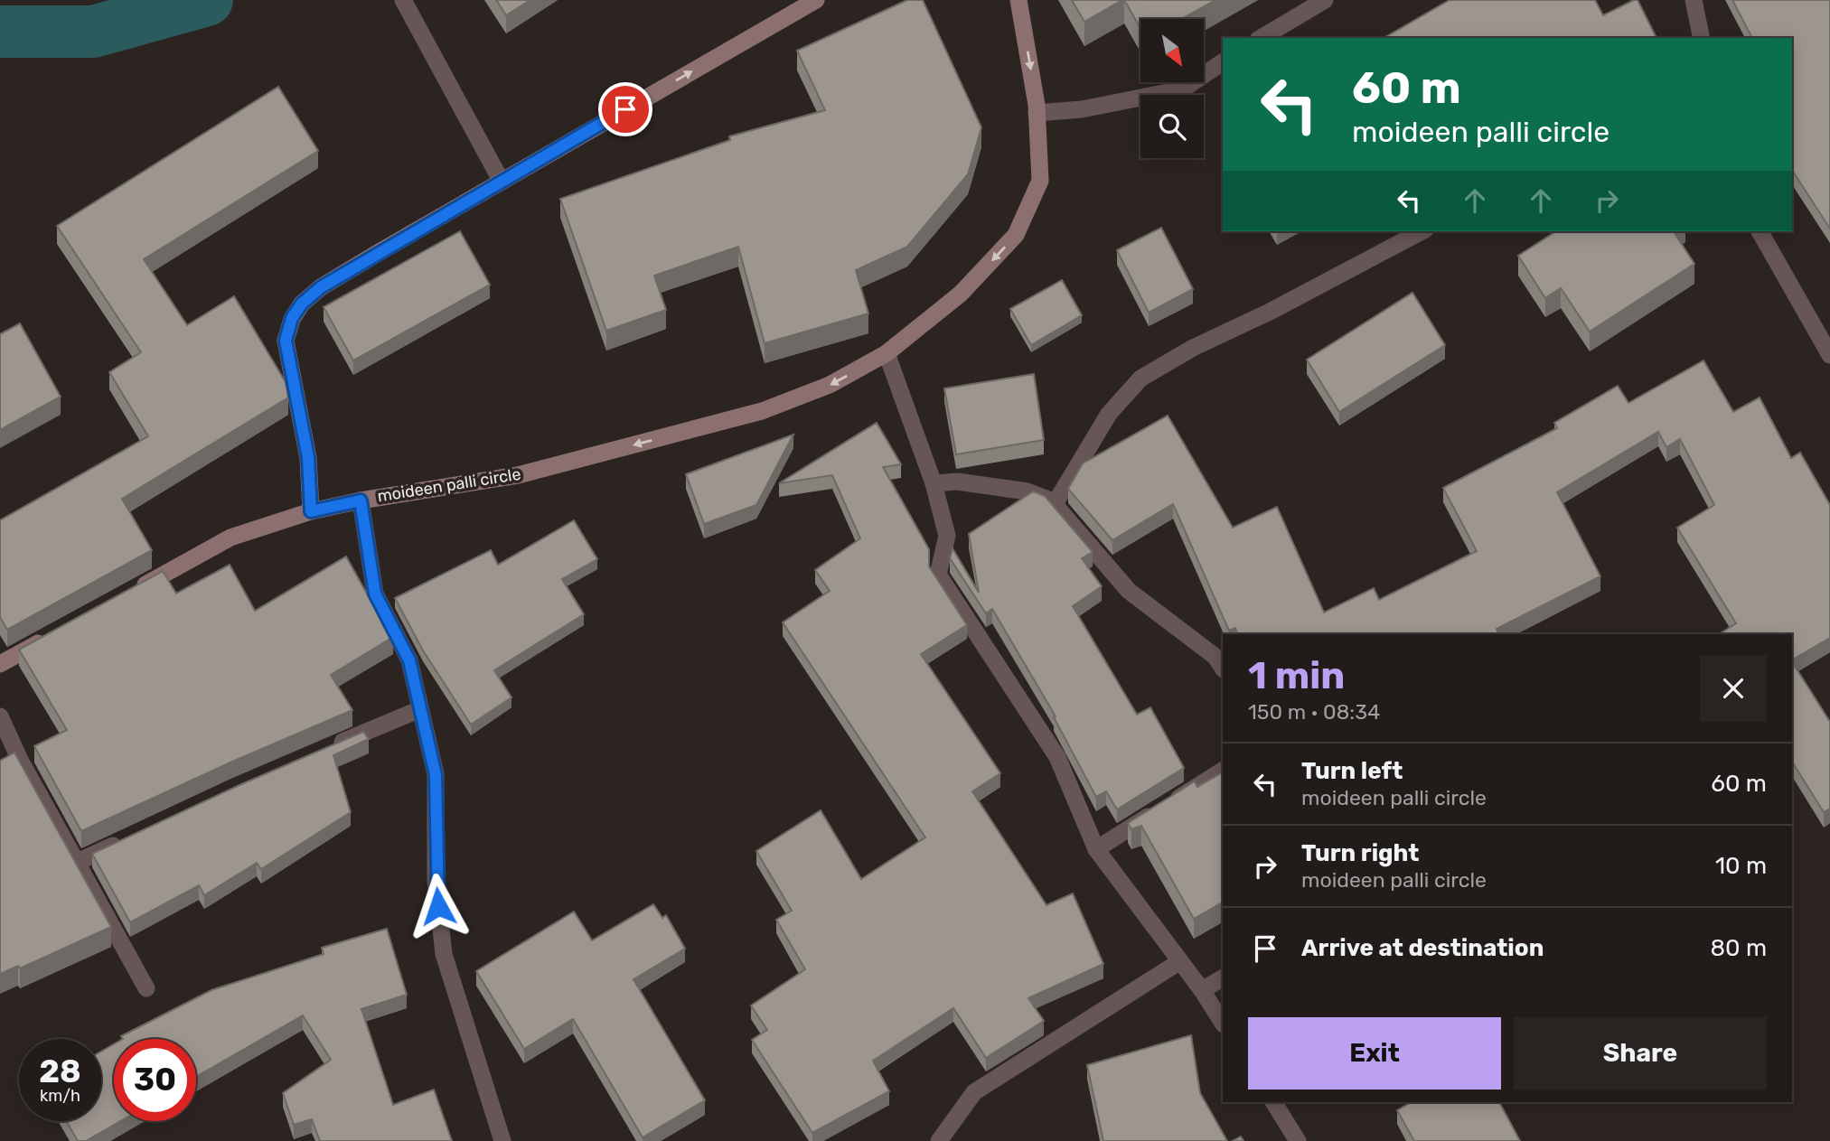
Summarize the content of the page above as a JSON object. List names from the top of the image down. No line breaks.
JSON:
{"streets":{"main road":["moideen palli circle"]},"one_way":["moideen palli circle"],"north":"bottom right","page":{"turn":["60 m","moideen palli circle"],"heading":["1 min","150 m · 08:34"],"list":[{"name":"Turn left","note":"moideen palli circle","value":"60 m"},{"name":"Turn right","note":"moideen palli circle","value":"10 m"},{"name":"Arrive at destination","value":"80 m"}],"buttons":["Exit","Share"],"speed":"28 km/h","limit":"30"}}
